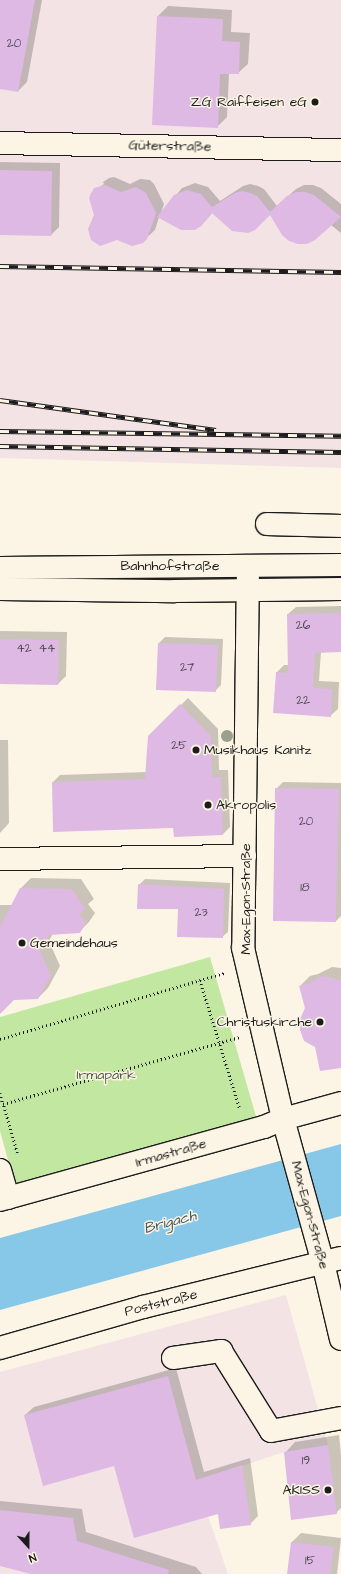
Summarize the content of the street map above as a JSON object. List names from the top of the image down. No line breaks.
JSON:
{"streets":{"street":["Güterstraße","Bahnhofstraße","Max-Egon-Straße","Irmastraße","Poststraße"]},"crossings":[["Bahnhofstraße","Max-Egon-Straße"],["Max-Egon-Straße","Irmastraße"],["Max-Egon-Straße","Poststraße"]],"water":["Brigach"],"parks":["Irmapark"],"places":["ZG Raiffeisen eG","Musikhaus Kanitz","Akropolis","Gemeindehaus","Christuskirche","AKISS"],"house_numbers":["20","26","42","44","27","22","25","20","18","23","19","15"],"north":"bottom"}
